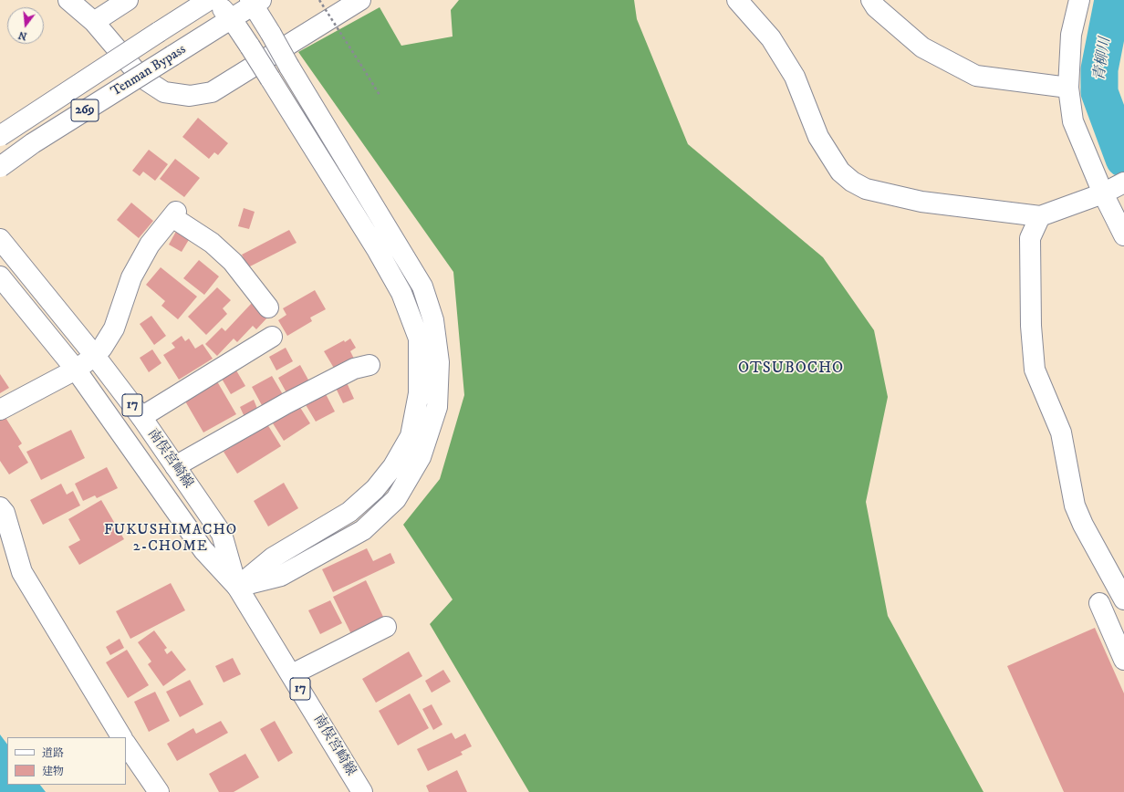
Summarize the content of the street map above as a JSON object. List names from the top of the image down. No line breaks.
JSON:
{"streets":{"main road":["Tenman Bypass","269","17","南俣宮崎線"]},"districts":["OTSUBOCHO","FUKUSHIMACHO 2-CHOME"],"water":["青柳川"],"legend":["道路","建物"],"north":"bottom"}
